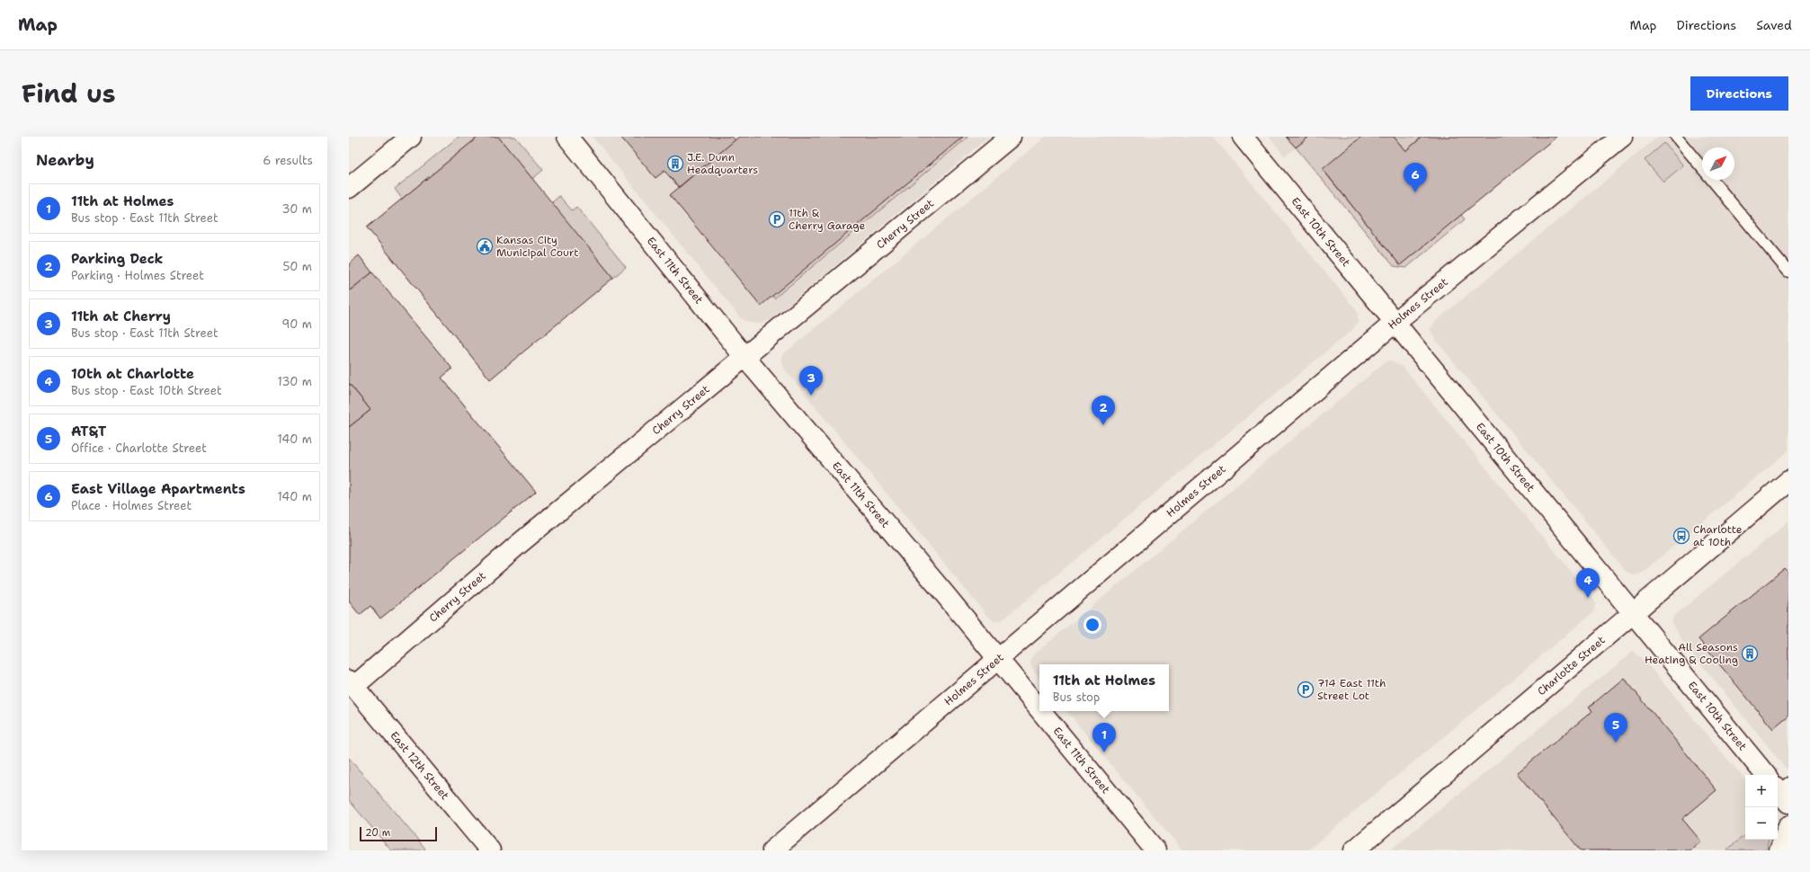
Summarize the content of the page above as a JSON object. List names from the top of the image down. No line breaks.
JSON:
{"streets":{"main road":["Cherry Street","East 10th Street","East 11th Street","Holmes Street","Charlotte Street","East 12th Street"]},"crossings":[["Cherry Street","East 11th Street"],["Cherry Street","East 12th Street"],["East 10th Street","Holmes Street"],["East 10th Street","Charlotte Street"],["East 11th Street","Holmes Street"]],"places":{"building":["J.E. Dunn Headquarters","All Seasons Heating & Cooling"],"parking":["11th & Cherry Garage","714 East 11th Street Lot"],"public building":["Kansas City Municipal Court"],"bus stop":["Charlotte at 10th"]},"scale_bar":"20 m","north":"top right","page":{"header":"Map","nav":["Map","Directions","Saved"],"title":"Find us","buttons":"Directions","heading":["Nearby","6 results"],"pins":["6","3","2","4","5","1"],"list":[{"mark":"1","name":"11th at Holmes","note":"Bus stop · East 11th Street","value":"30 m"},{"mark":"2","name":"Parking Deck","note":"Parking · Holmes Street","value":"50 m"},{"mark":"3","name":"11th at Cherry","note":"Bus stop · East 11th Street","value":"90 m"},{"mark":"4","name":"10th at Charlotte","note":"Bus stop · East 10th Street","value":"130 m"},{"mark":"5","name":"AT&T","note":"Office · Charlotte Street","value":"140 m"},{"mark":"6","name":"East Village Apartments","note":"Place · Holmes Street","value":"140 m"}],"popup":["11th at Holmes","Bus stop"],"map_buttons":["+","−"],"scale":"20 m"}}
